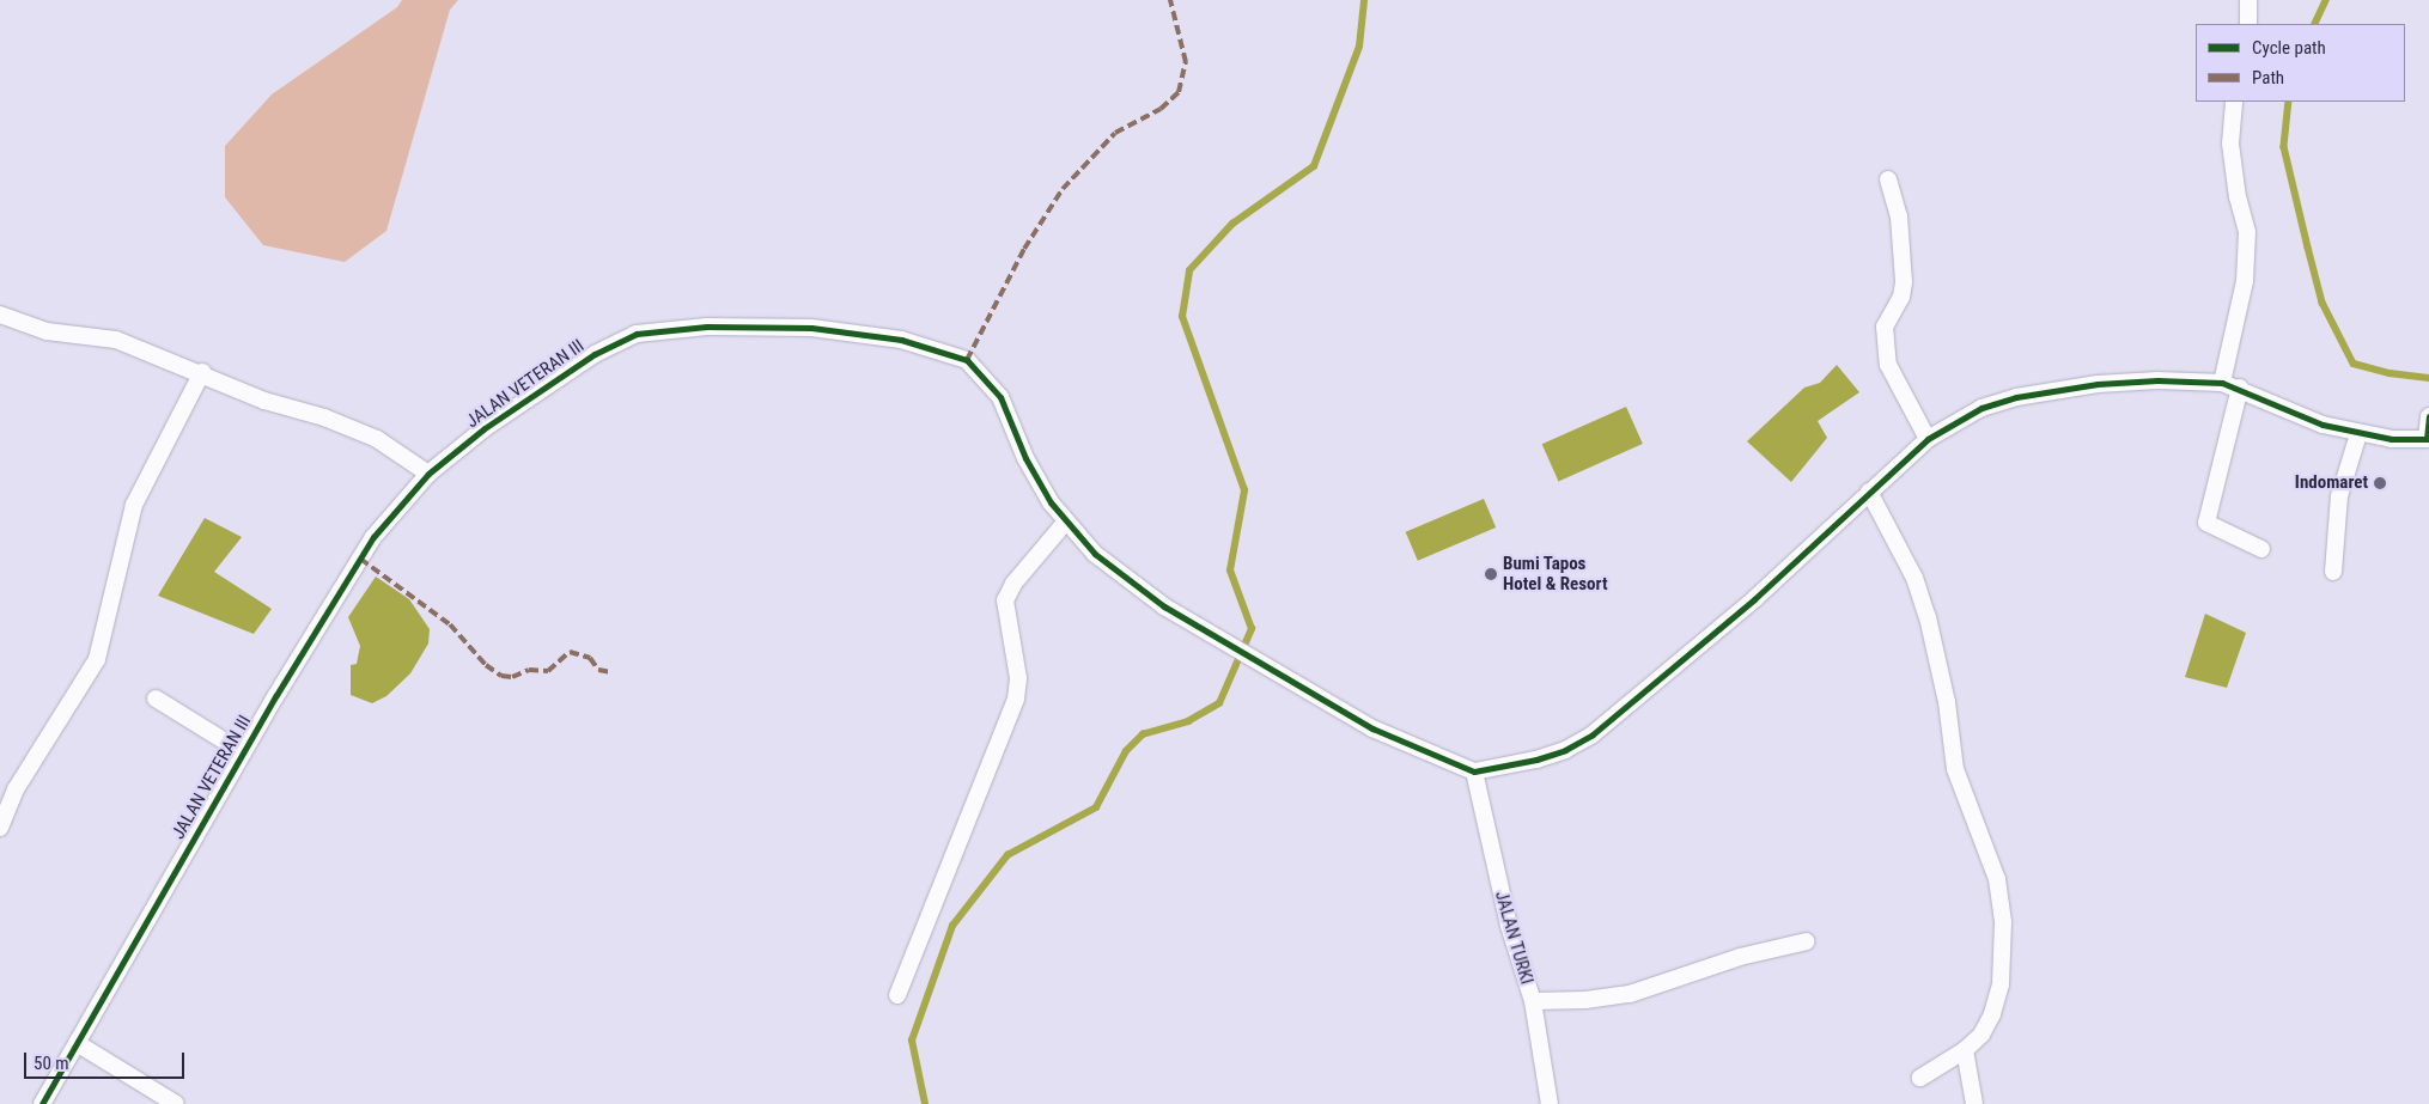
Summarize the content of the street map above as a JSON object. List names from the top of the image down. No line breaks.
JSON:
{"streets":{"street":["JALAN VETERAN III","JALAN TURKI"]},"crossings":[["JALAN VETERAN III","JALAN TURKI"]],"places":["Indomaret","Bumi Tapos Hotel & Resort"],"legend":["Cycle path","Path"],"scale_bar":"50 m"}
